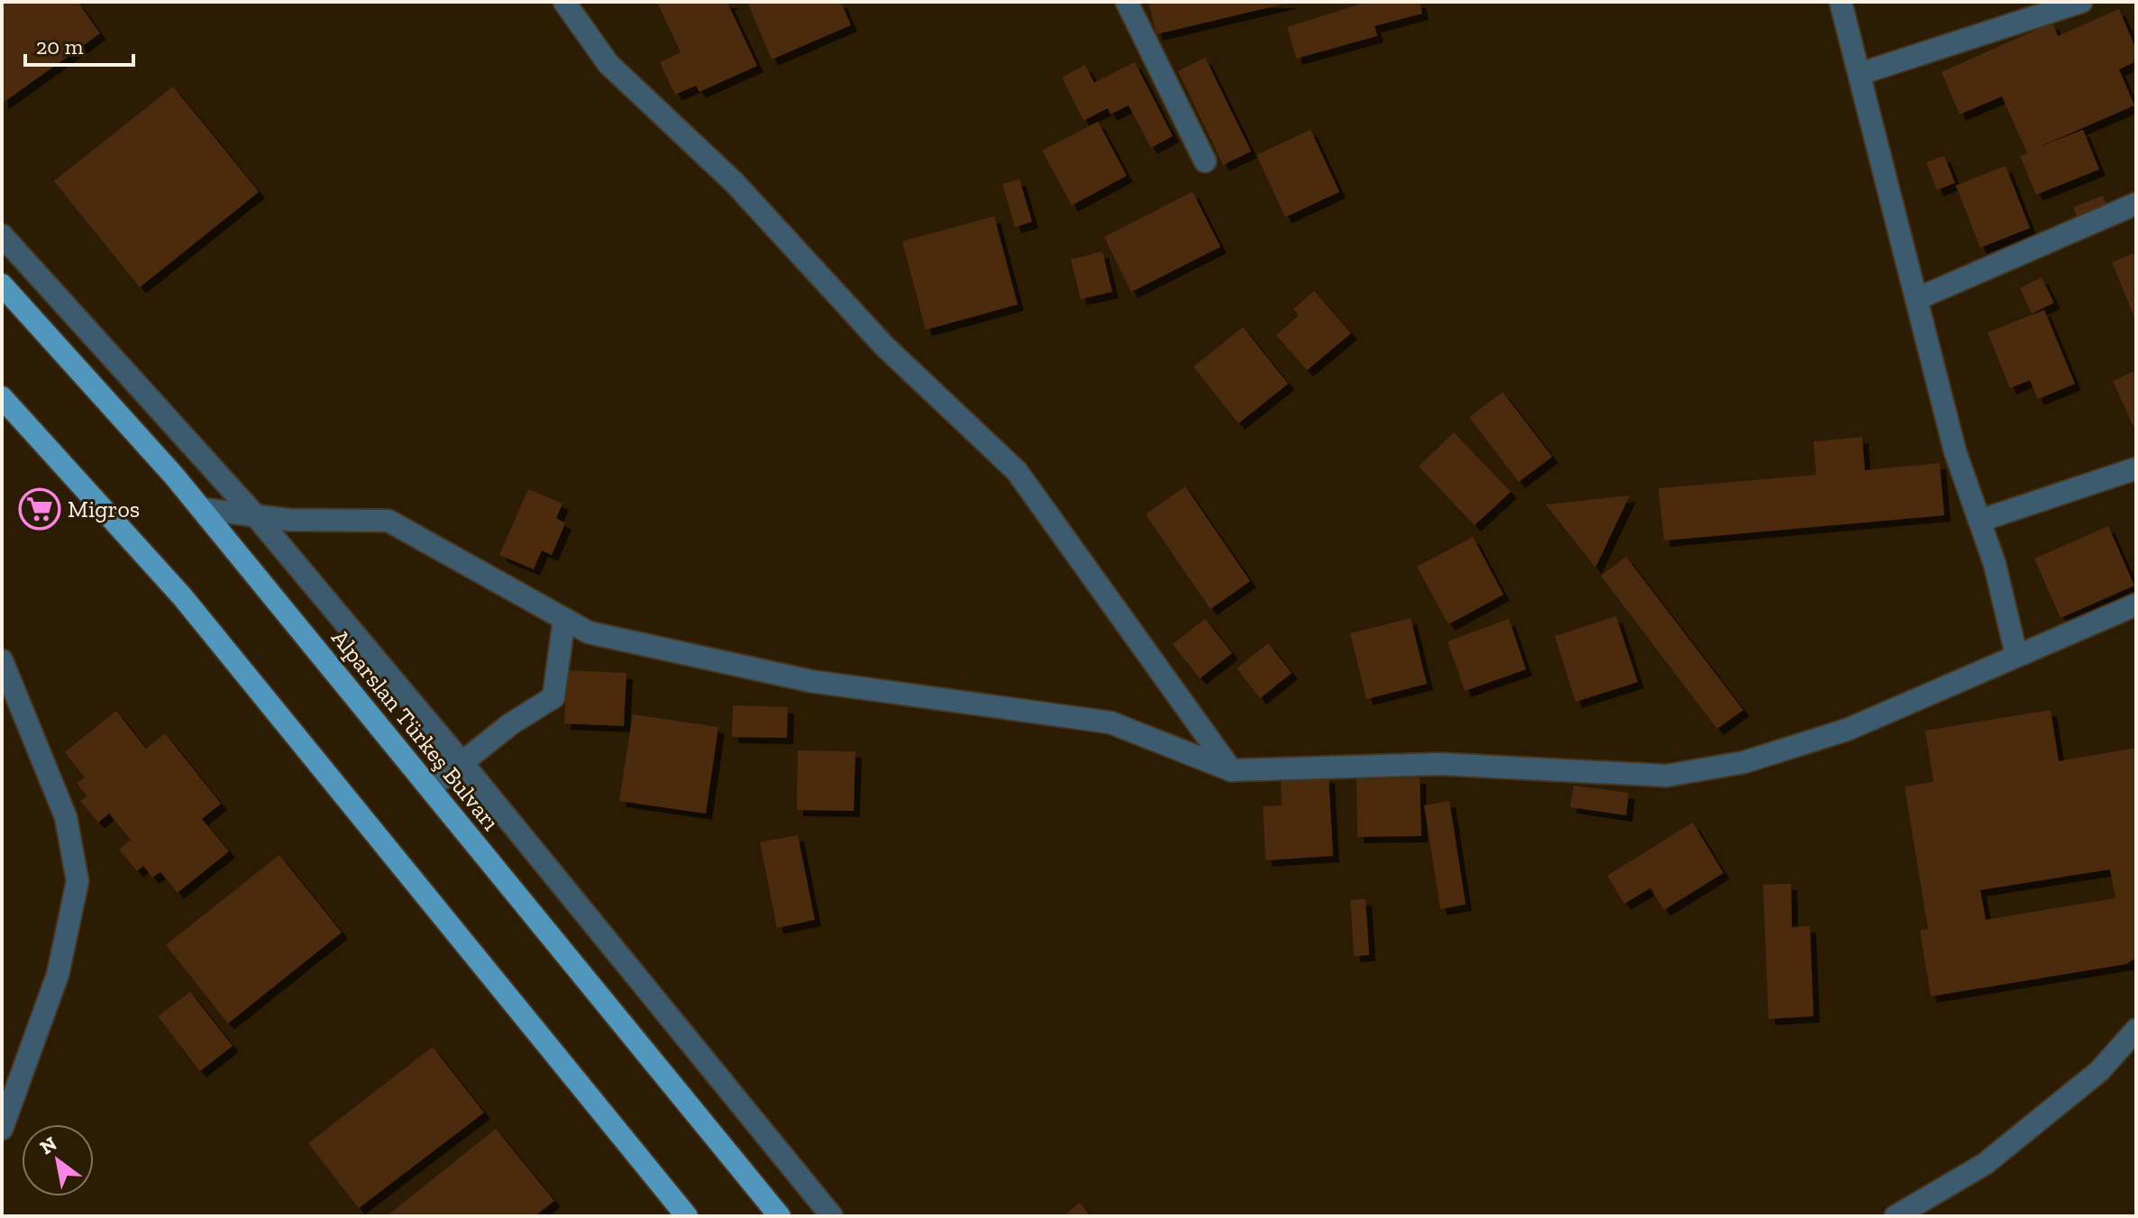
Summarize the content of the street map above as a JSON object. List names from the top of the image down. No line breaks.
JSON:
{"streets":{"main road":["Alparslan Türkeş Bulvarı"]},"places":{"supermarket":["Migros"]},"scale_bar":"20 m","north":"top left"}
